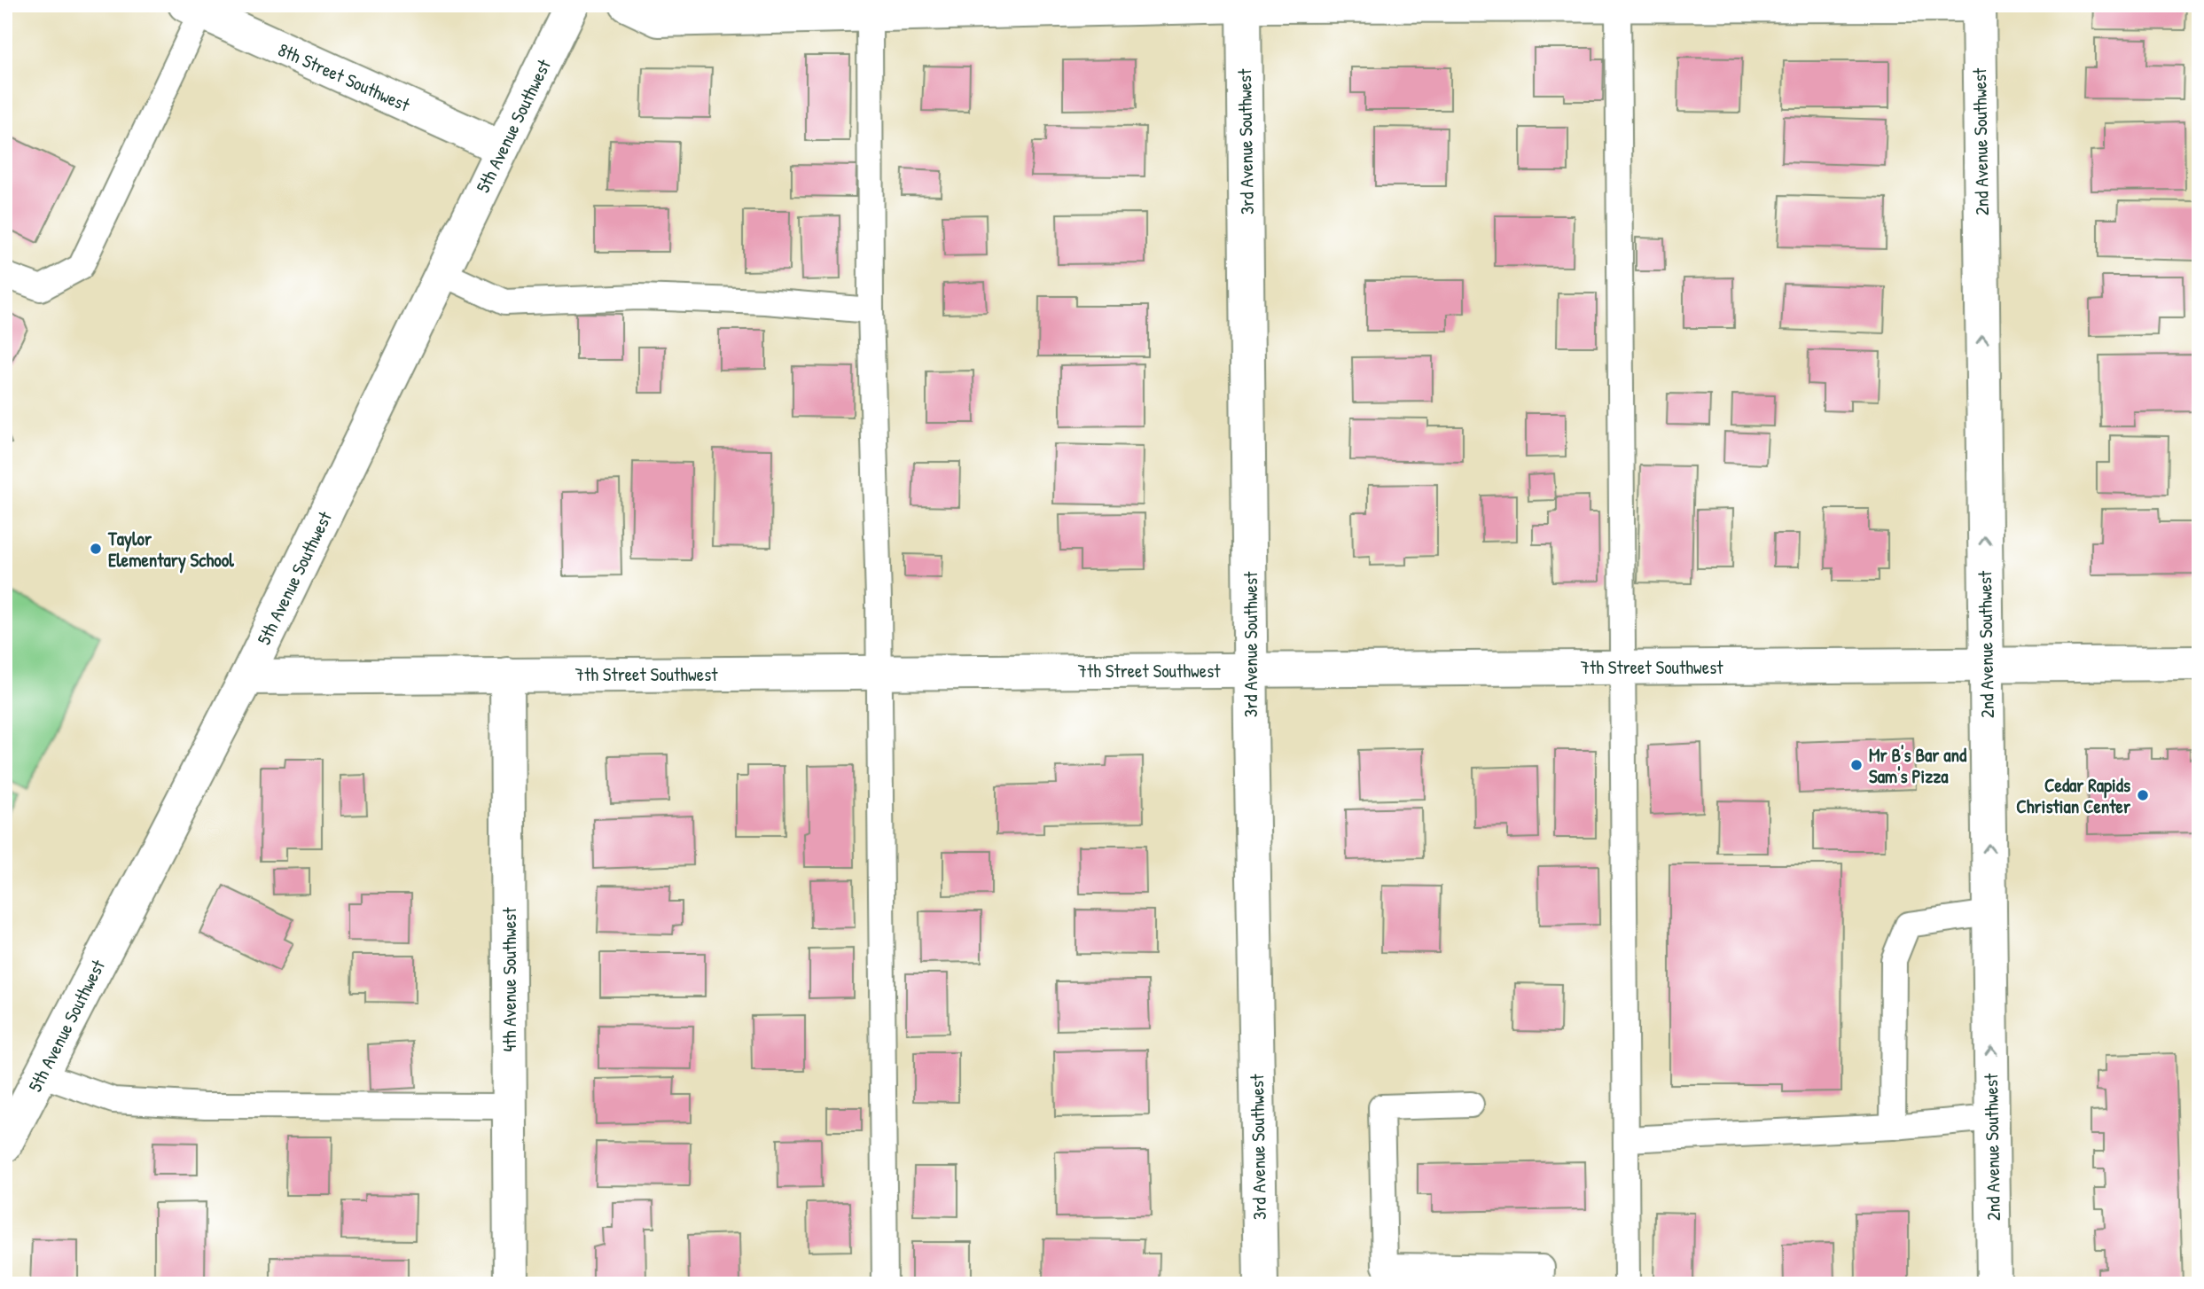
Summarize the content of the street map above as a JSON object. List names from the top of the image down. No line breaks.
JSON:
{"streets":{"street":["8th Street Southwest","5th Avenue Southwest","3rd Avenue Southwest","2nd Avenue Southwest","7th Street Southwest","4th Avenue Southwest"]},"crossings":[["8th Street Southwest","5th Avenue Southwest"],["5th Avenue Southwest","7th Street Southwest"],["3rd Avenue Southwest","7th Street Southwest"],["2nd Avenue Southwest","7th Street Southwest"],["7th Street Southwest","4th Avenue Southwest"]],"one_way":["2nd Avenue Southwest"],"places":["Taylor Elementary School","Mr B's Bar and Sam's Pizza","Cedar Rapids Christian Center"]}
